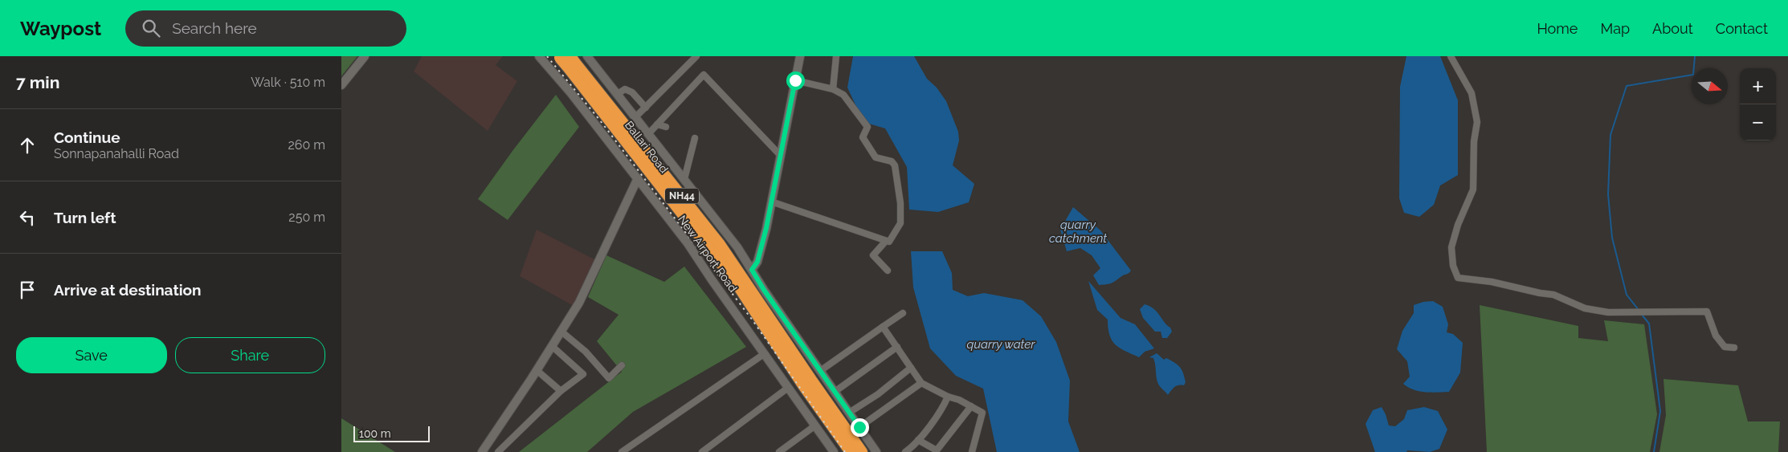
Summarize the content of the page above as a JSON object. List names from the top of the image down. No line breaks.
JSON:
{"streets":{"highway":["Ballari Road","NH44"],"street":["New Airport Road"]},"water":["quarry catchment","quarry water"],"scale_bar":"100 m","north":"right","page":{"header":"Waypost","search":"Search here","nav":["Home","Map","About","Contact"],"heading":["7 min","Walk · 510 m"],"map_buttons":["+","−"],"list":[["Continue","Sonnapanahalli Road","260 m"],["Turn left","250 m"],"Arrive at destination"],"buttons":["Save","Share"],"scale":"100 m"}}
